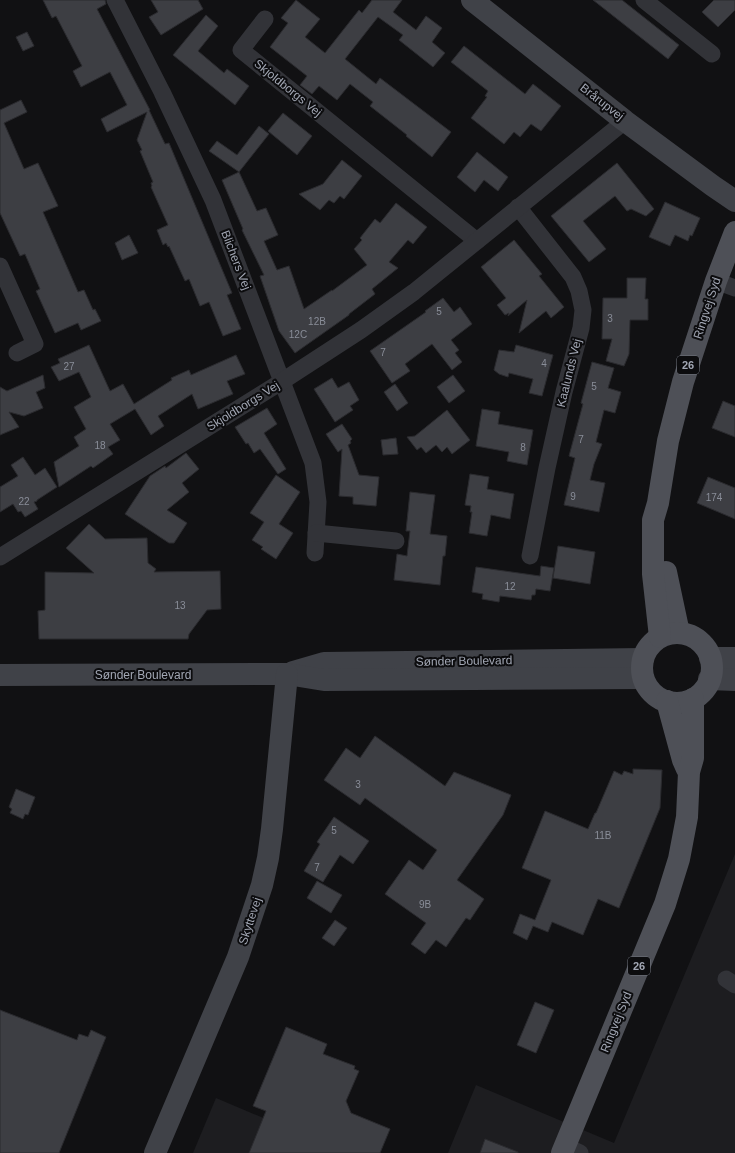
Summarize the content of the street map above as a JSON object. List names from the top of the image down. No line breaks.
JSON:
{"streets":{"main road":["Ringvej Syd","26"],"street":["Skjoldborgs Vej","Brårupvej","Blichers Vej","Kaalunds Vej","Sønder Boulevard","Skyttevej"]},"crossings":[["Skjoldborgs Vej","Brårupvej"],["Skjoldborgs Vej","Blichers Vej"],["Skjoldborgs Vej","Kaalunds Vej"],["Ringvej Syd","Sønder Boulevard"],["Sønder Boulevard","Skyttevej"]],"house_numbers":["5","3","12B","12C","7","4","27","5","7","18","8","9","174","22","12","13","3","5","11B","7","9B"]}
